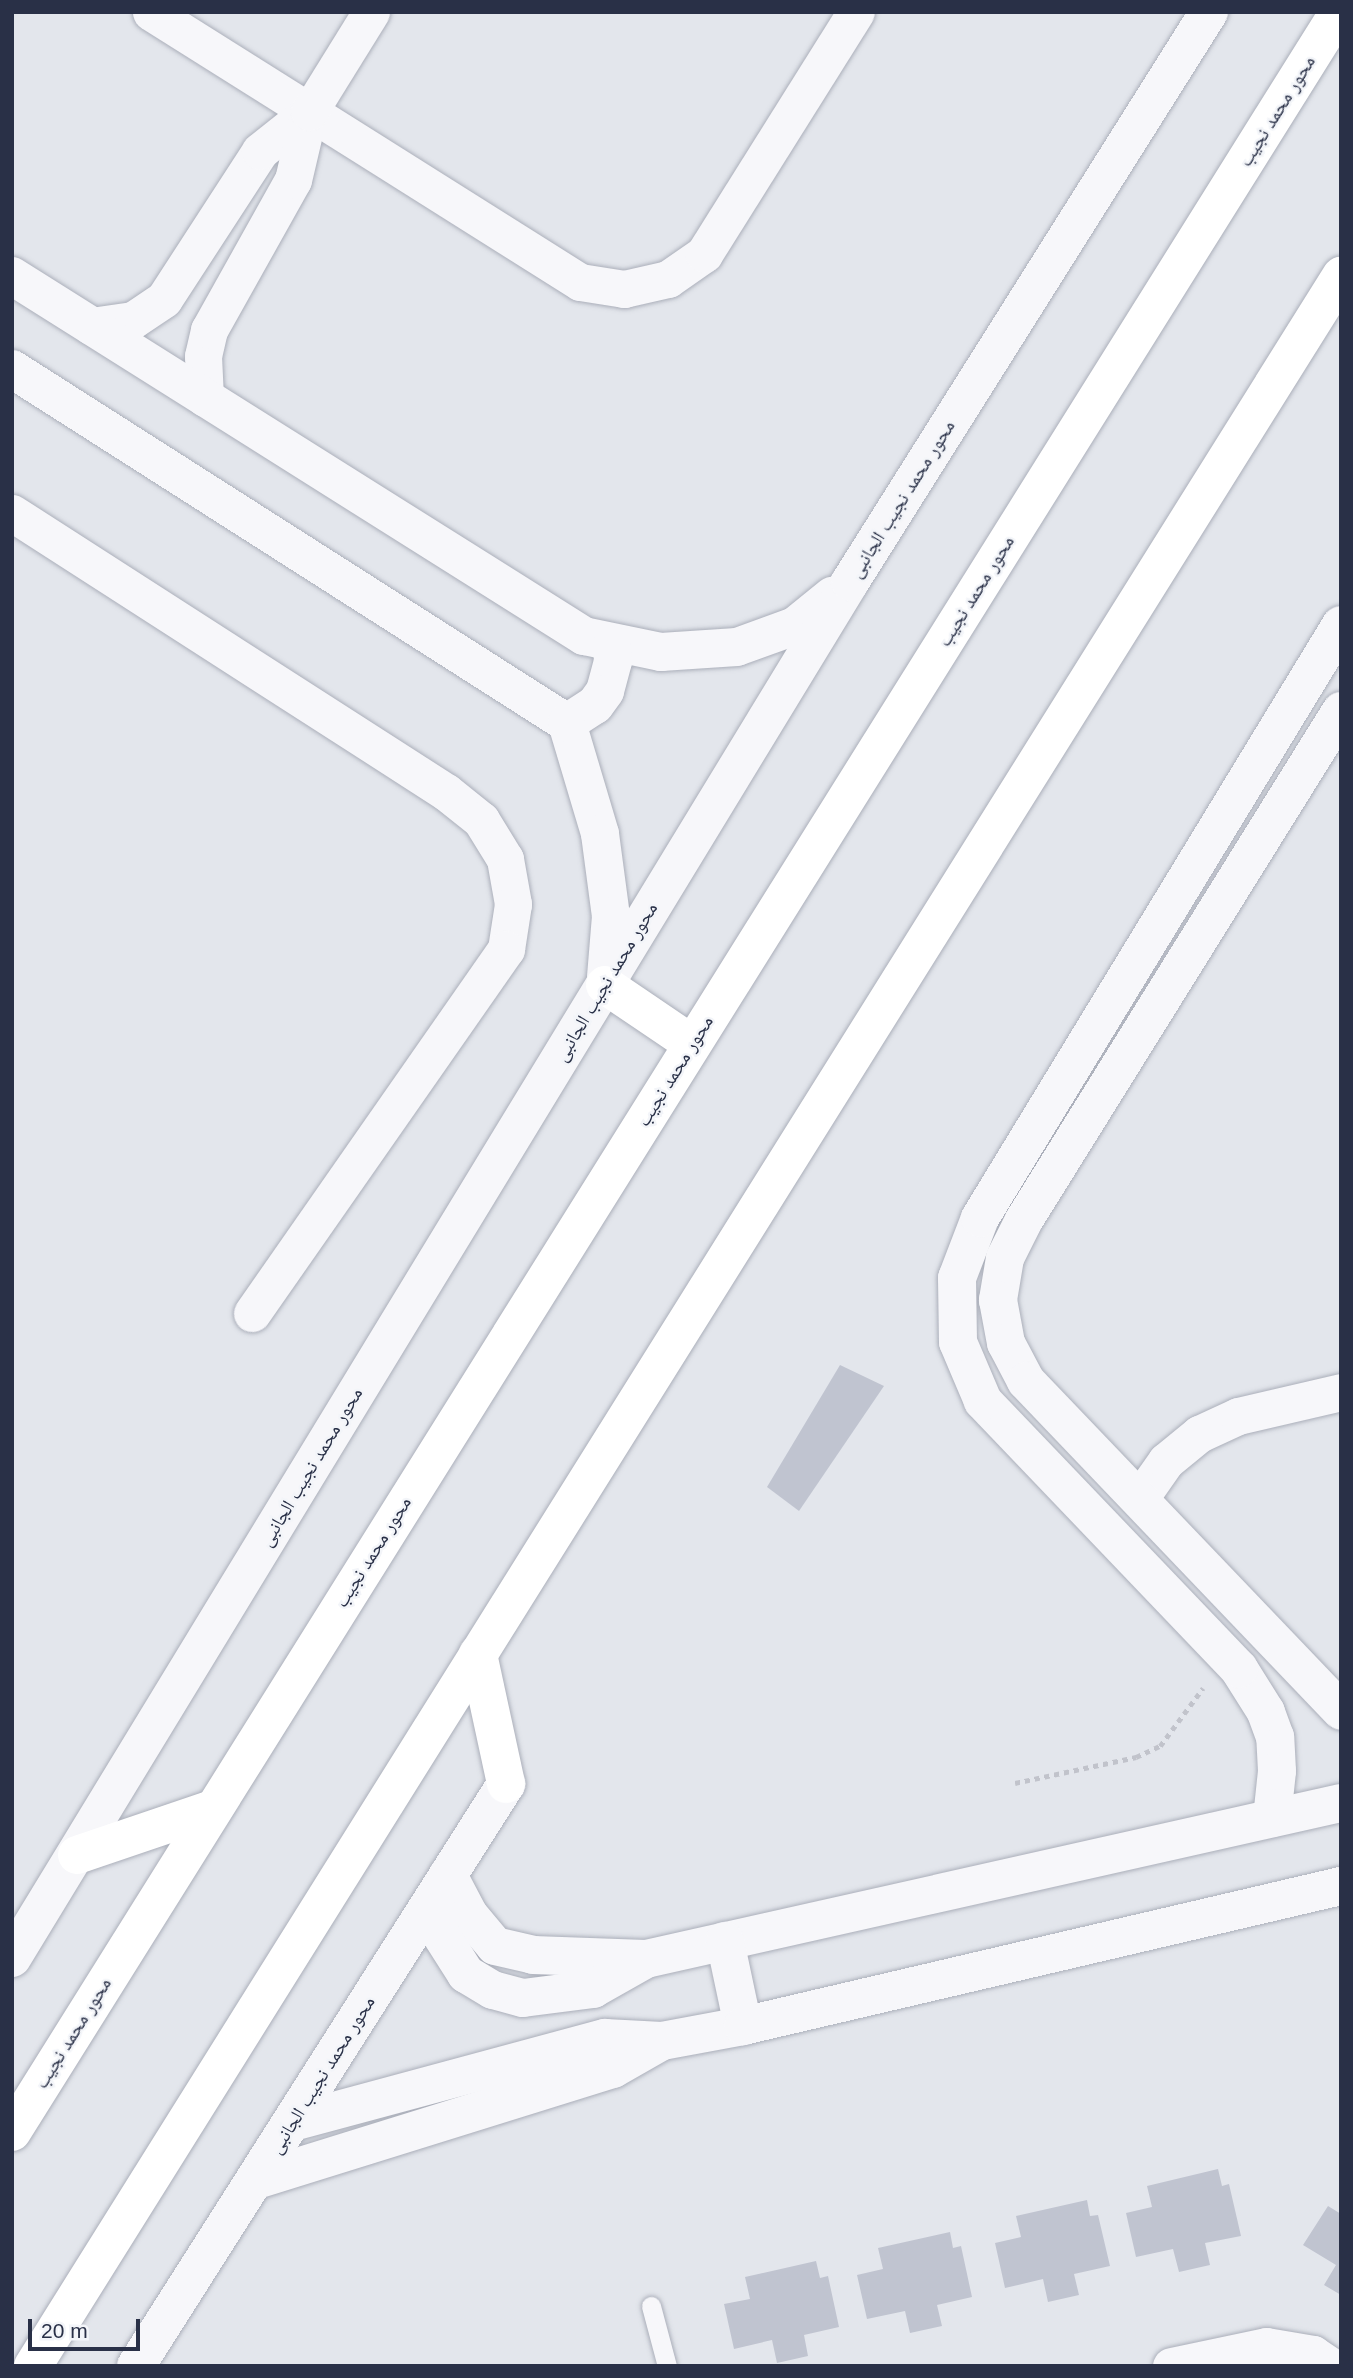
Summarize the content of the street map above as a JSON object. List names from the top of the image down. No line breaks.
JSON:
{"streets":{"main road":["محور محمد نجيب"],"street":["محور محمد نجيب الجانبى"]},"scale_bar":"20 m"}
